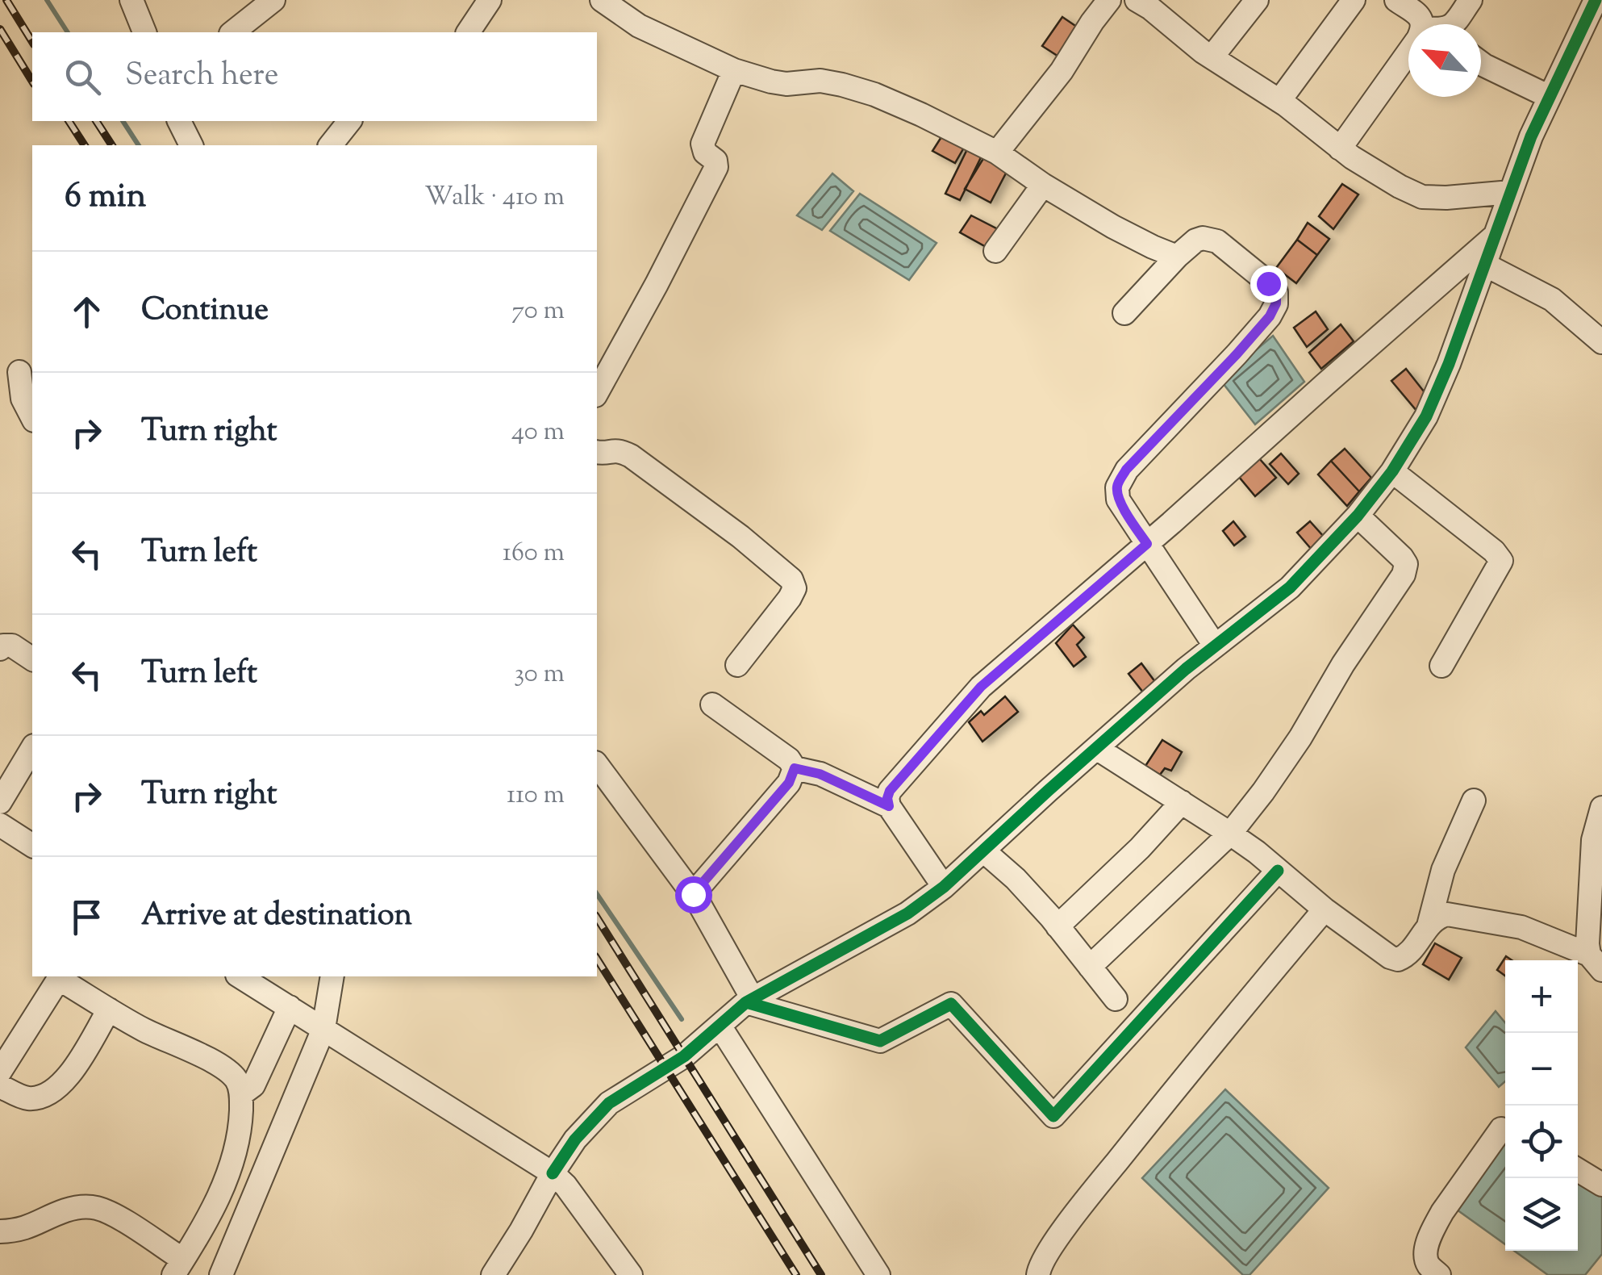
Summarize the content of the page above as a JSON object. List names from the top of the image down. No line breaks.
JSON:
{"north":"top left","page":{"search":"Search here","heading":["6 min","Walk · 410 m"],"list":[["Continue","70 m"],["Turn right","40 m"],["Turn left","160 m"],["Turn left","30 m"],["Turn right","110 m"],"Arrive at destination"],"map_buttons":["+","−"]}}
